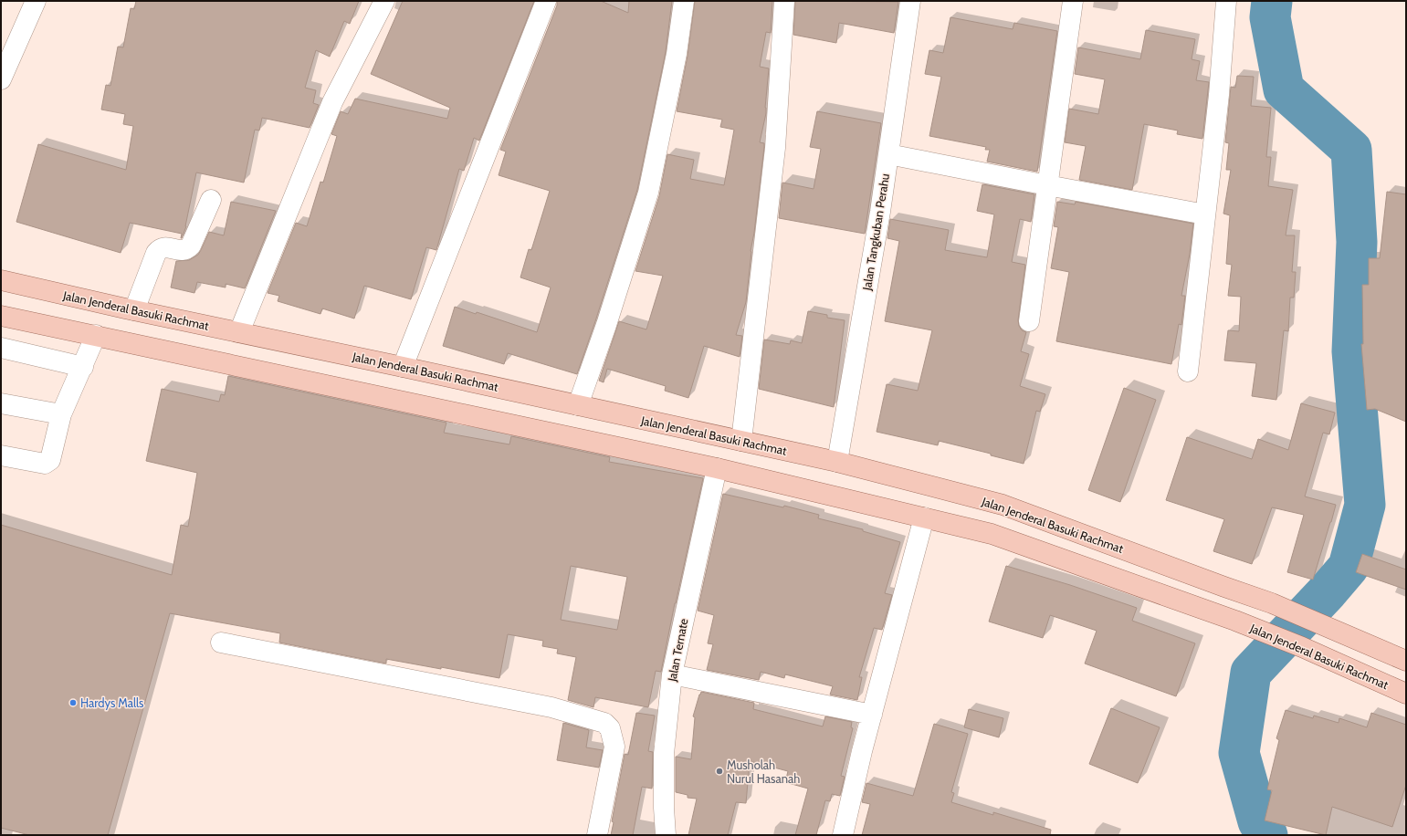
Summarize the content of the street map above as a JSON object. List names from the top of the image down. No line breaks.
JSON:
{"streets":{"main road":["Jalan Jenderal Basuki Rachmat"],"street":["Jalan Tangkuban Perahu","Jalan Ternate"]},"crossings":[["Jalan Tangkuban Perahu","Jalan Jenderal Basuki Rachmat"],["Jalan Jenderal Basuki Rachmat","Jalan Ternate"]],"places":["Hardys Malls","Musholah Nurul Hasanah"]}
